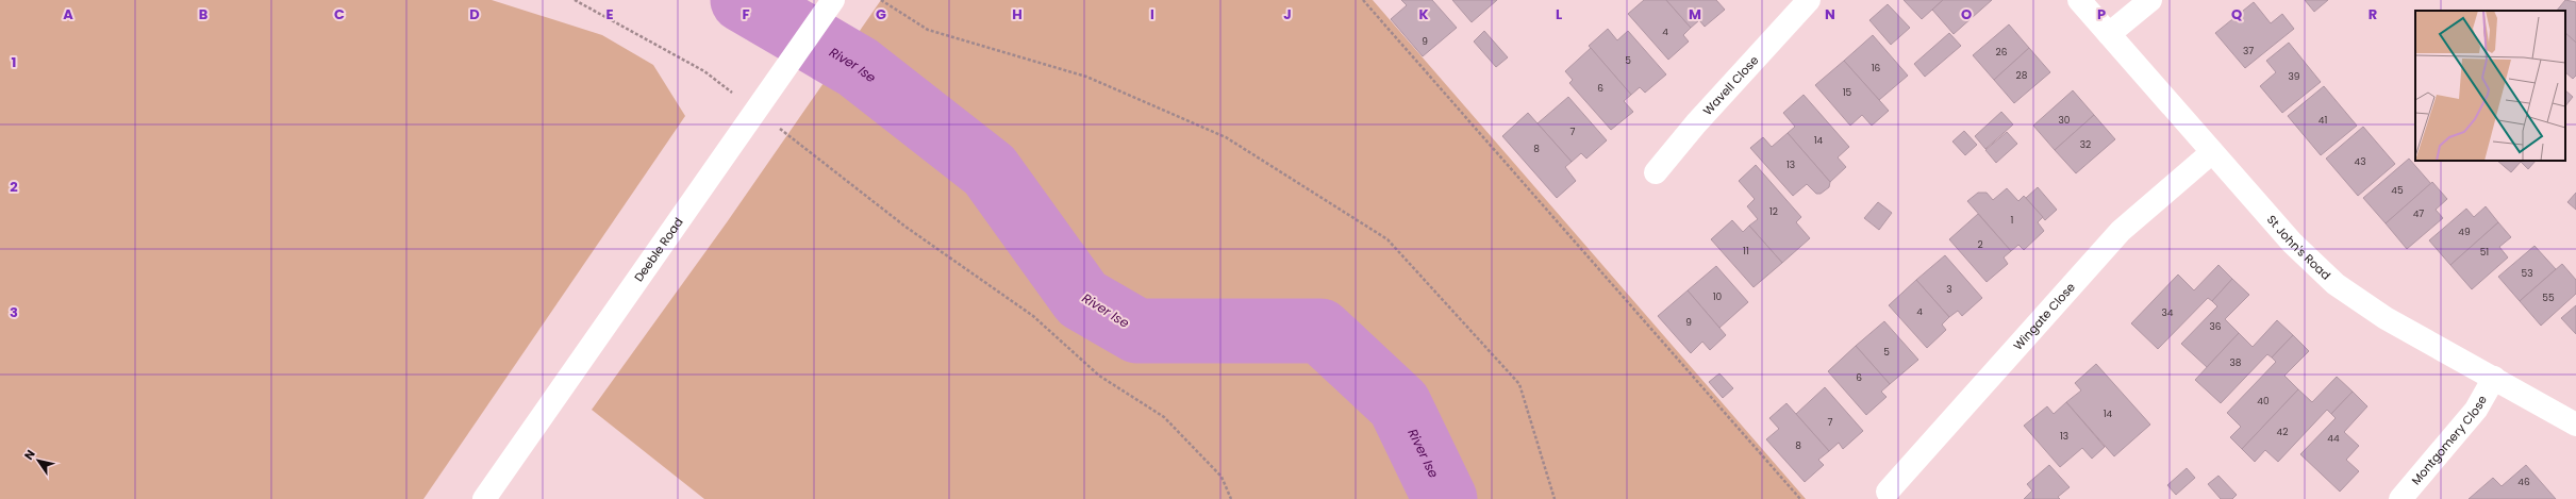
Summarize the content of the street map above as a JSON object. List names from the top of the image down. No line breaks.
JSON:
{"streets":{"street":["Wavell Close","St John's Road","Deeble Road","Wingate Close","Montgomery Close"]},"crossings":[["St John's Road","Wingate Close"],["St John's Road","Montgomery Close"]],"water":["River Ise"],"house_numbers":["4","9","37","26","5","16","28","39","6","15","30","41","7","14","32","8","43","13","45","12","47","1","49","2","11","51","53","3","10","55","4","34","9","36","5","38","6","40","14","7","42","13","44","8","46"],"north":"top left","grid":{"columns":["A","B","C","D","E","F","G","H","I","J","K","L","M","N","O","P","Q","R"],"rows":["1","2","3"]}}
